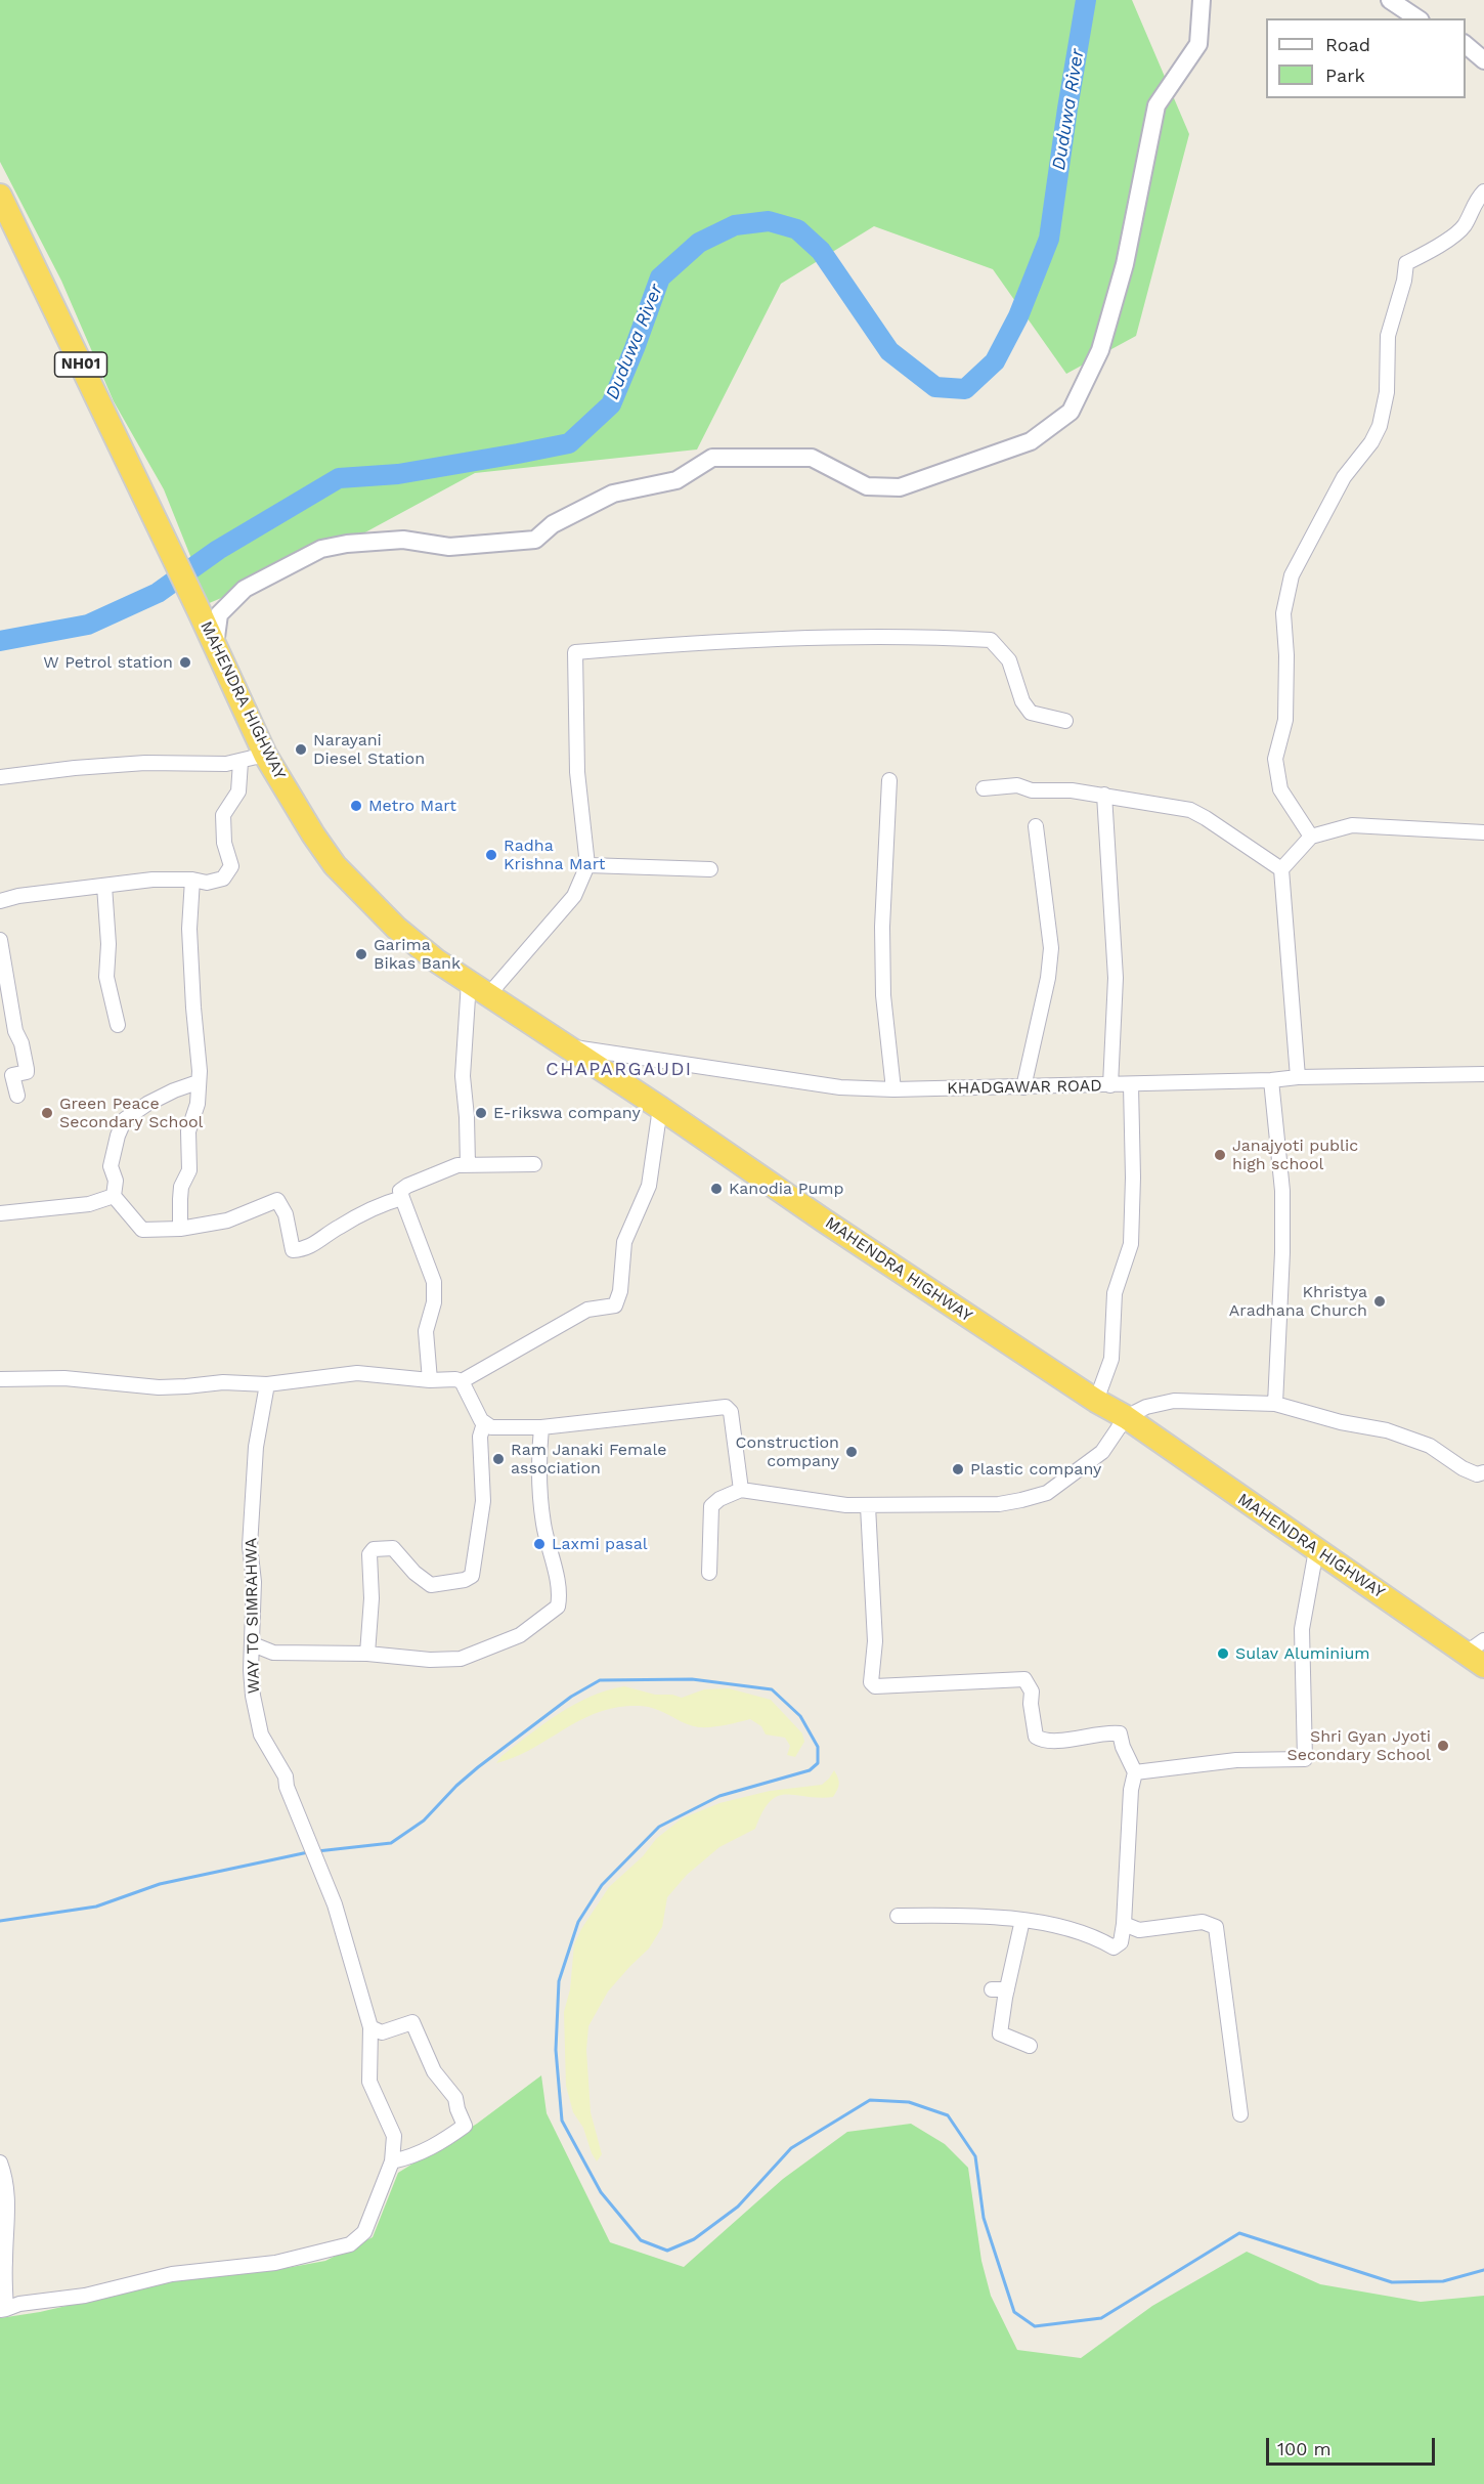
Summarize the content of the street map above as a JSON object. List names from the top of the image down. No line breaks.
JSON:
{"streets":{"highway":["NH01","MAHENDRA HIGHWAY"],"street":["KHADGAWAR ROAD","WAY TO SIMRAHWA"]},"crossings":[["MAHENDRA HIGHWAY","KHADGAWAR ROAD"]],"districts":["CHAPARGAUDI"],"water":["Duduwa River"],"places":["W Petrol station","Narayani Diesel Station","Metro Mart","Radha Krishna Mart","Garima Bikas Bank","Green Peace Secondary School","E-rikswa company","Janajyoti public high school","Kanodia Pump","Khristya Aradhana Church","Construction company","Ram Janaki Female association","Plastic company","Laxmi pasal","Sulav Aluminium","Shri Gyan Jyoti Secondary School"],"legend":["Road","Park"],"scale_bar":"100 m"}
